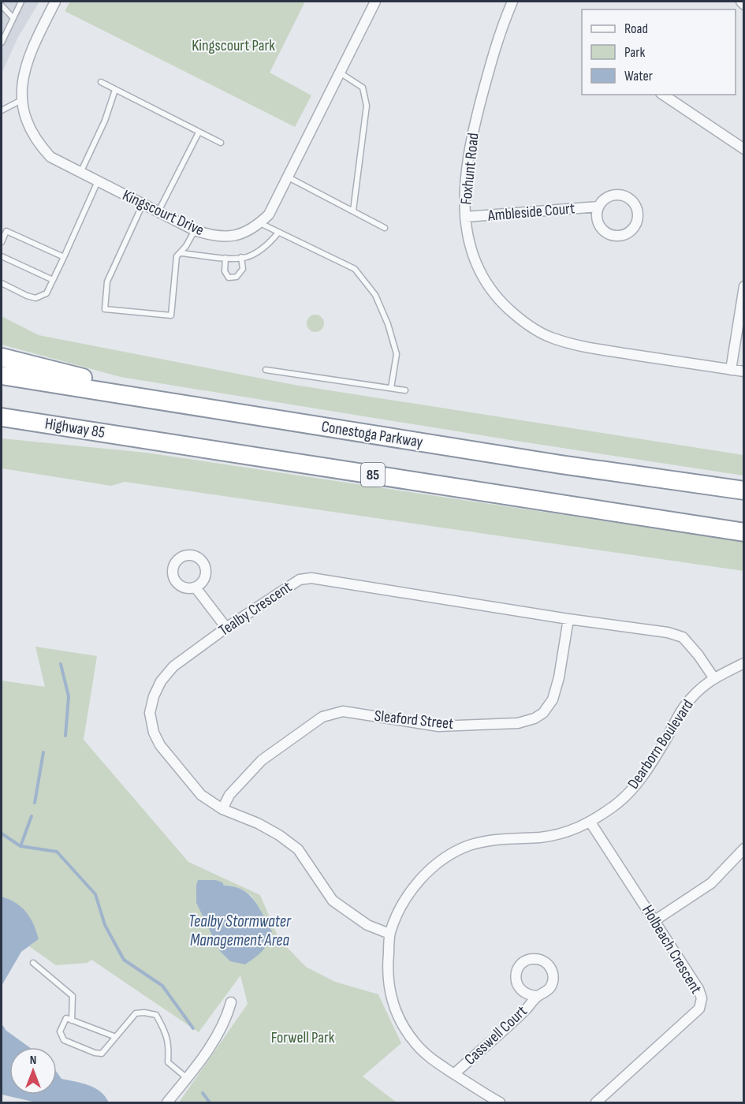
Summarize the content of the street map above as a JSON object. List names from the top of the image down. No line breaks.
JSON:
{"streets":{"highway":["Highway 85","Conestoga Parkway","85"],"street":["Foxhunt Road","Ambleside Court","Kingscourt Drive","Tealby Crescent","Sleaford Street","Dearborn Boulevard","Holbeach Crescent","Casswell Court"]},"crossings":[["Foxhunt Road","Ambleside Court"],["Highway 85","85"],["Tealby Crescent","Sleaford Street"],["Tealby Crescent","Dearborn Boulevard"],["Dearborn Boulevard","Holbeach Crescent"],["Dearborn Boulevard","Casswell Court"]],"water":["Tealby Stormwater Management Area"],"parks":["Kingscourt Park","Forwell Park"],"legend":["Road","Park","Water"],"north":"top"}
